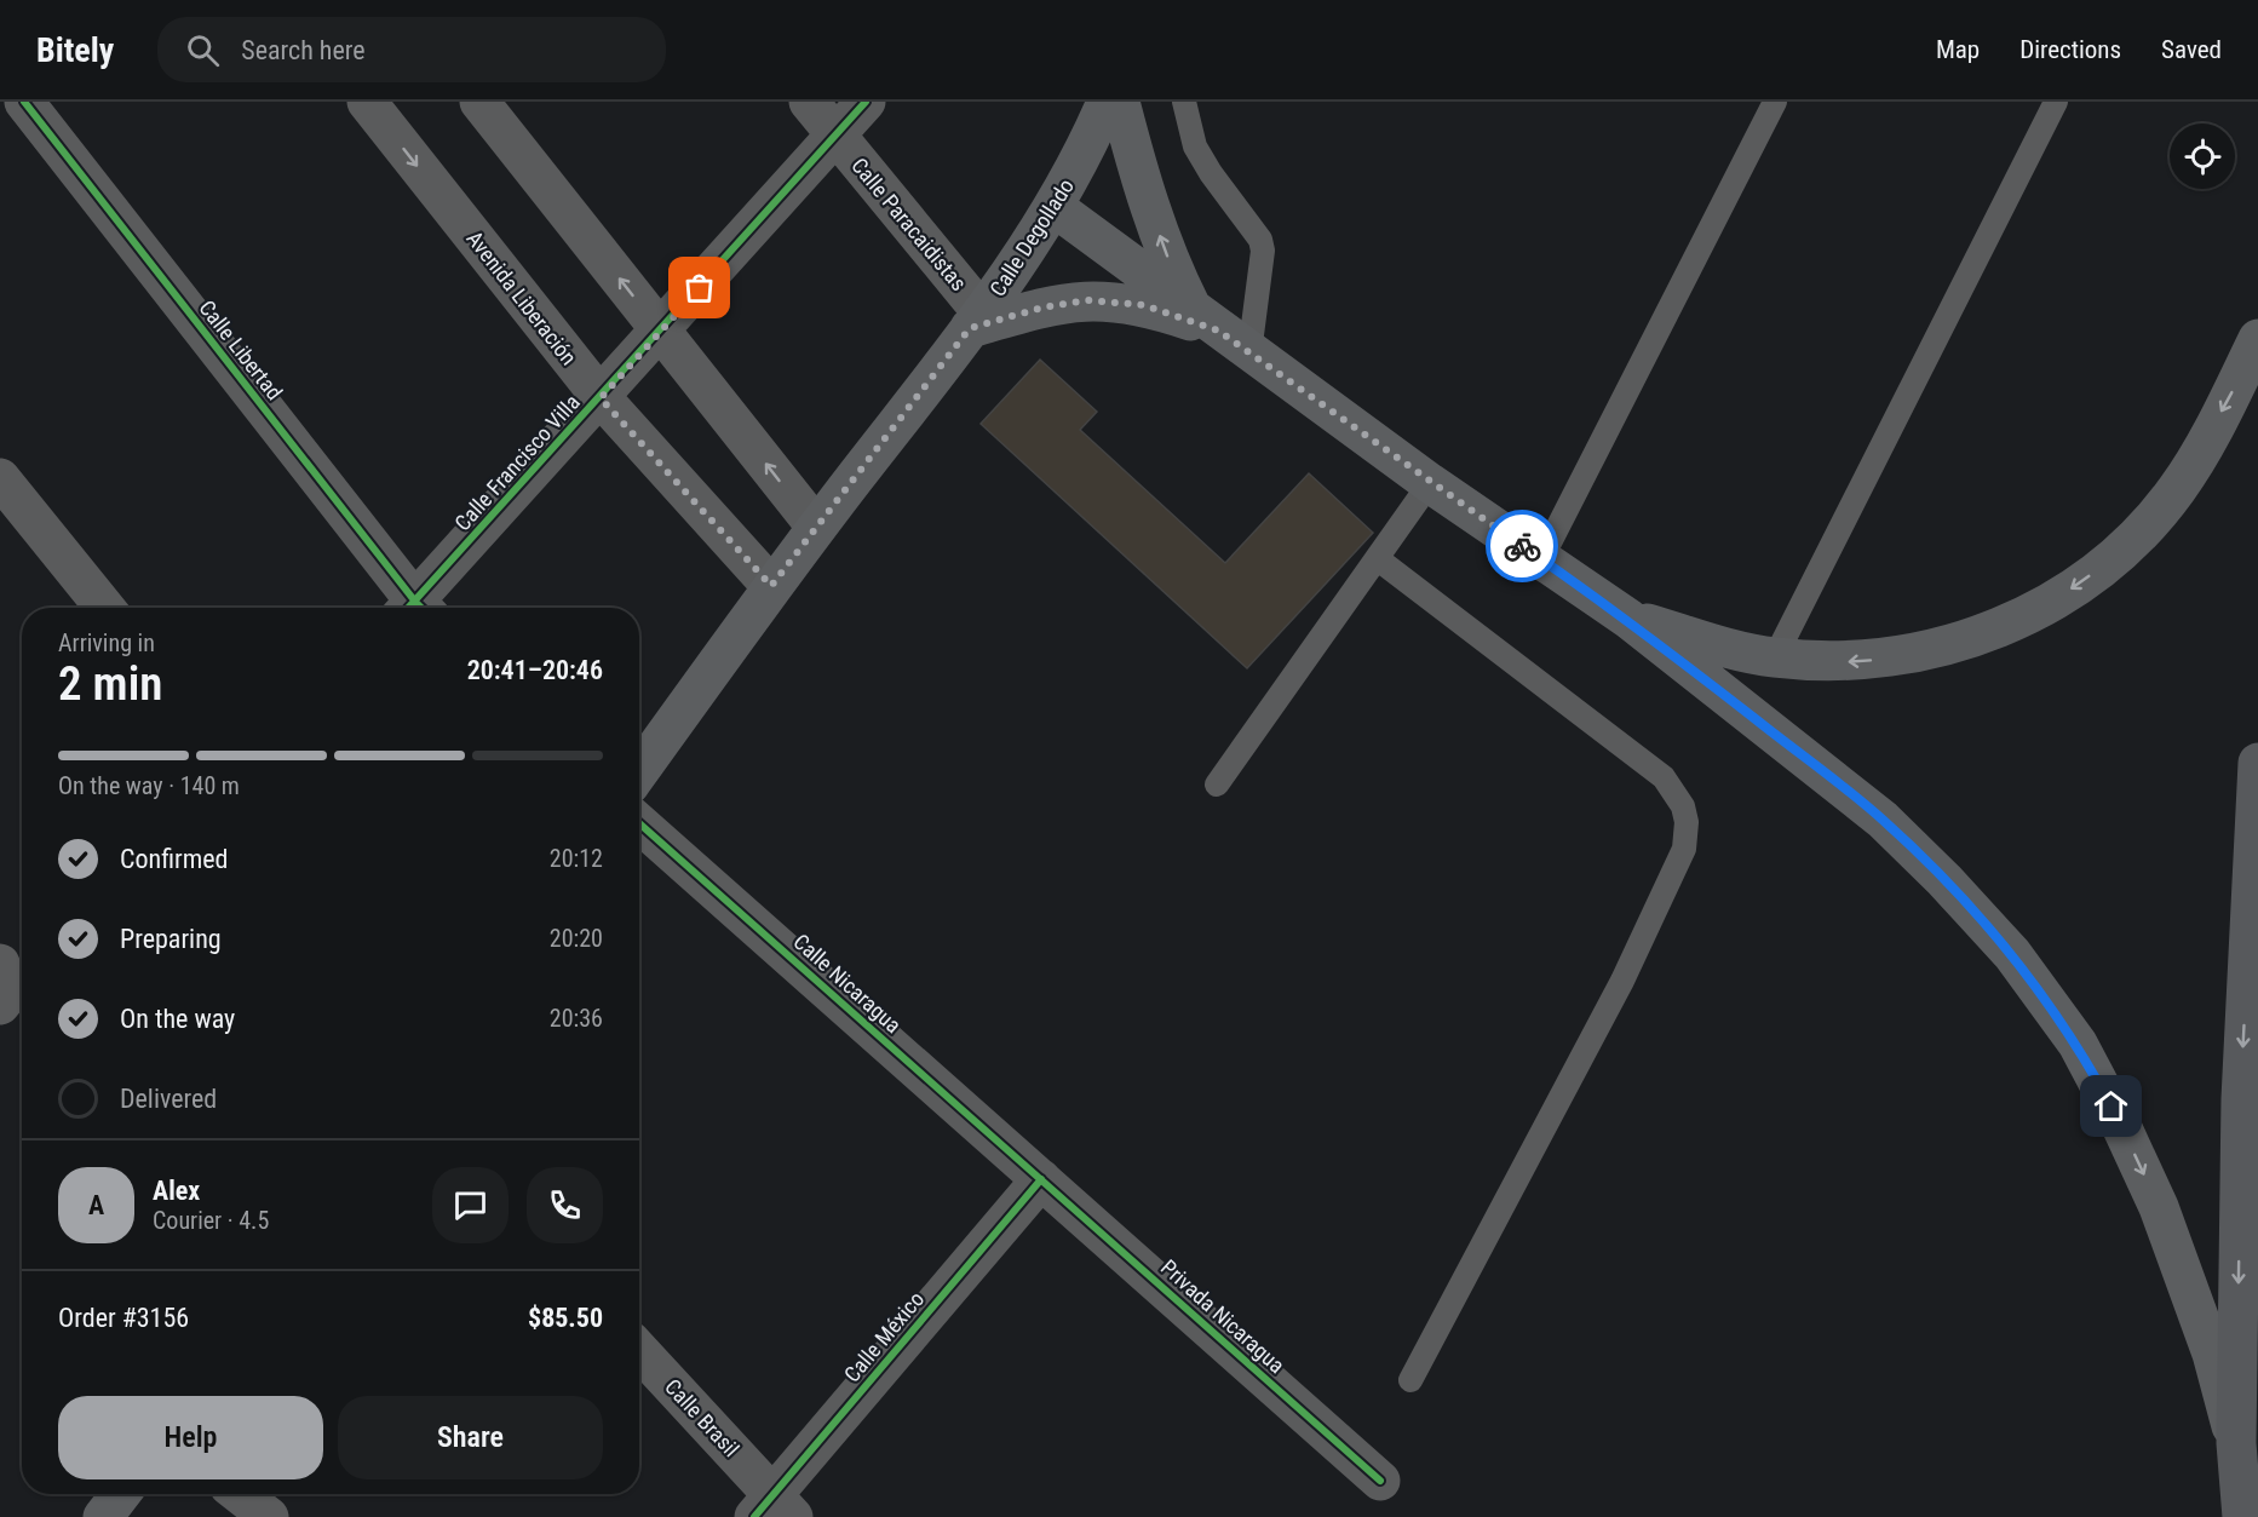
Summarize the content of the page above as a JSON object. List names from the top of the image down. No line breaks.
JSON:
{"streets":{"main road":["Calle Degollado"],"street":["Calle Paracaidistas","Avenida Liberación","Calle Libertad","Calle Francisco Villa","Calle Nicaragua","Privada Nicaragua","Calle México","Calle Brasil"]},"crossings":[["Calle Paracaidistas","Calle Degollado"],["Calle Paracaidistas","Calle Francisco Villa"],["Calle Degollado","Avenida Liberación"],["Avenida Liberación","Calle Francisco Villa"],["Calle Nicaragua","Privada Nicaragua"],["Calle Nicaragua","Calle México"],["Privada Nicaragua","Calle México"],["Calle México","Calle Brasil"]],"page":{"header":"Bitely","search":"Search here","nav":["Map","Directions","Saved"],"heading":["2 min","Arriving in","20:41–20:46"],"panel":["Alex","Courier · 4.5","Order #3156","$85.50"],"bar":"On the way · 140 m","list":[["Confirmed","20:12"],["Preparing","20:20"],["On the way","20:36"],"Delivered"],"round":"A","buttons":["Help","Share"]}}
